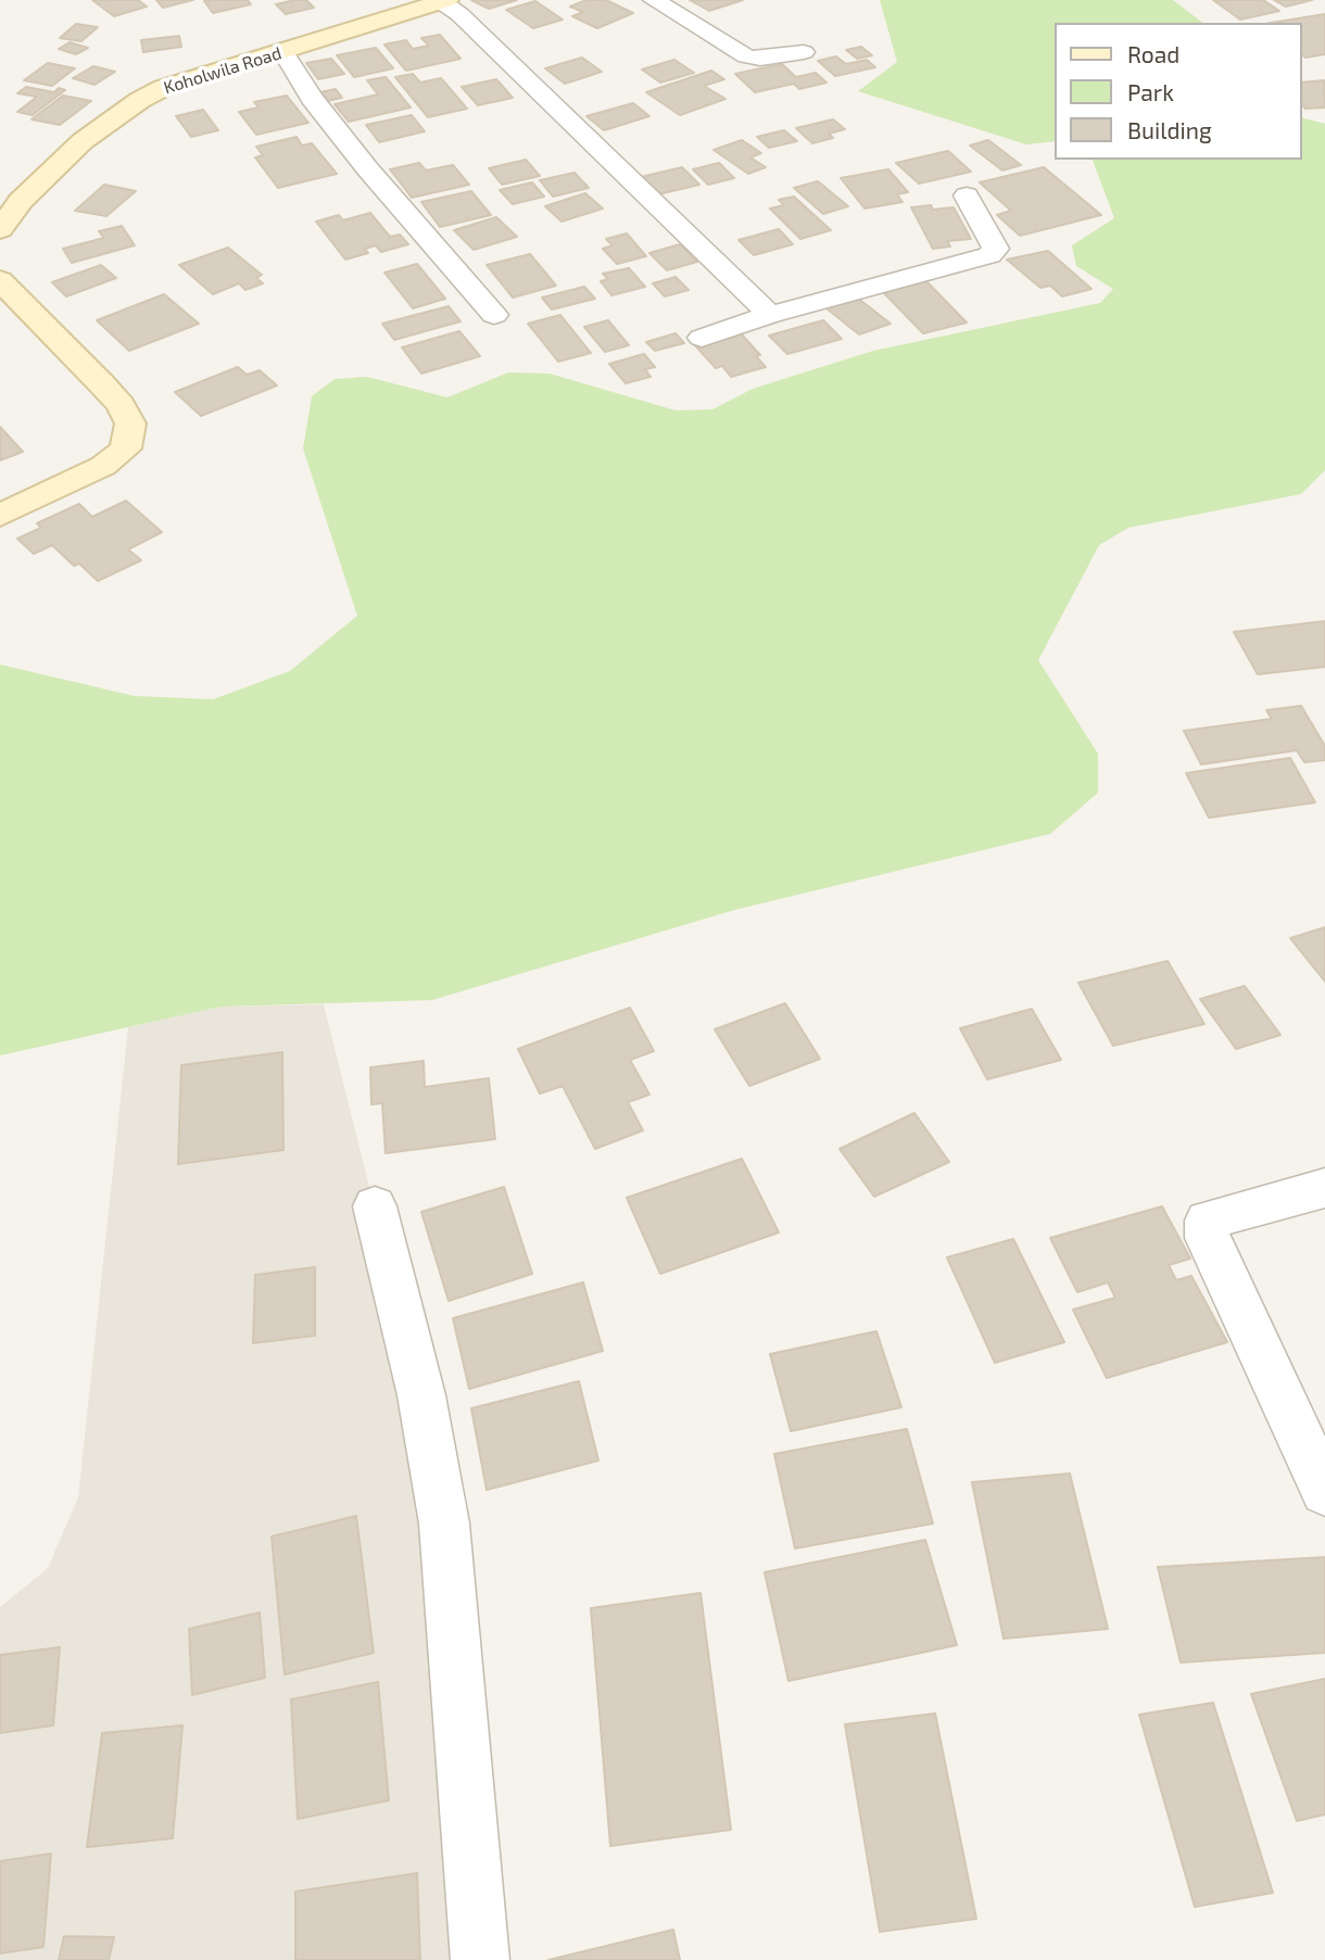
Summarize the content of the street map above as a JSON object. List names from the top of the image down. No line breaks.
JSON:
{"streets":{"street":["Koholwila Road"]},"legend":["Road","Park","Building"]}
